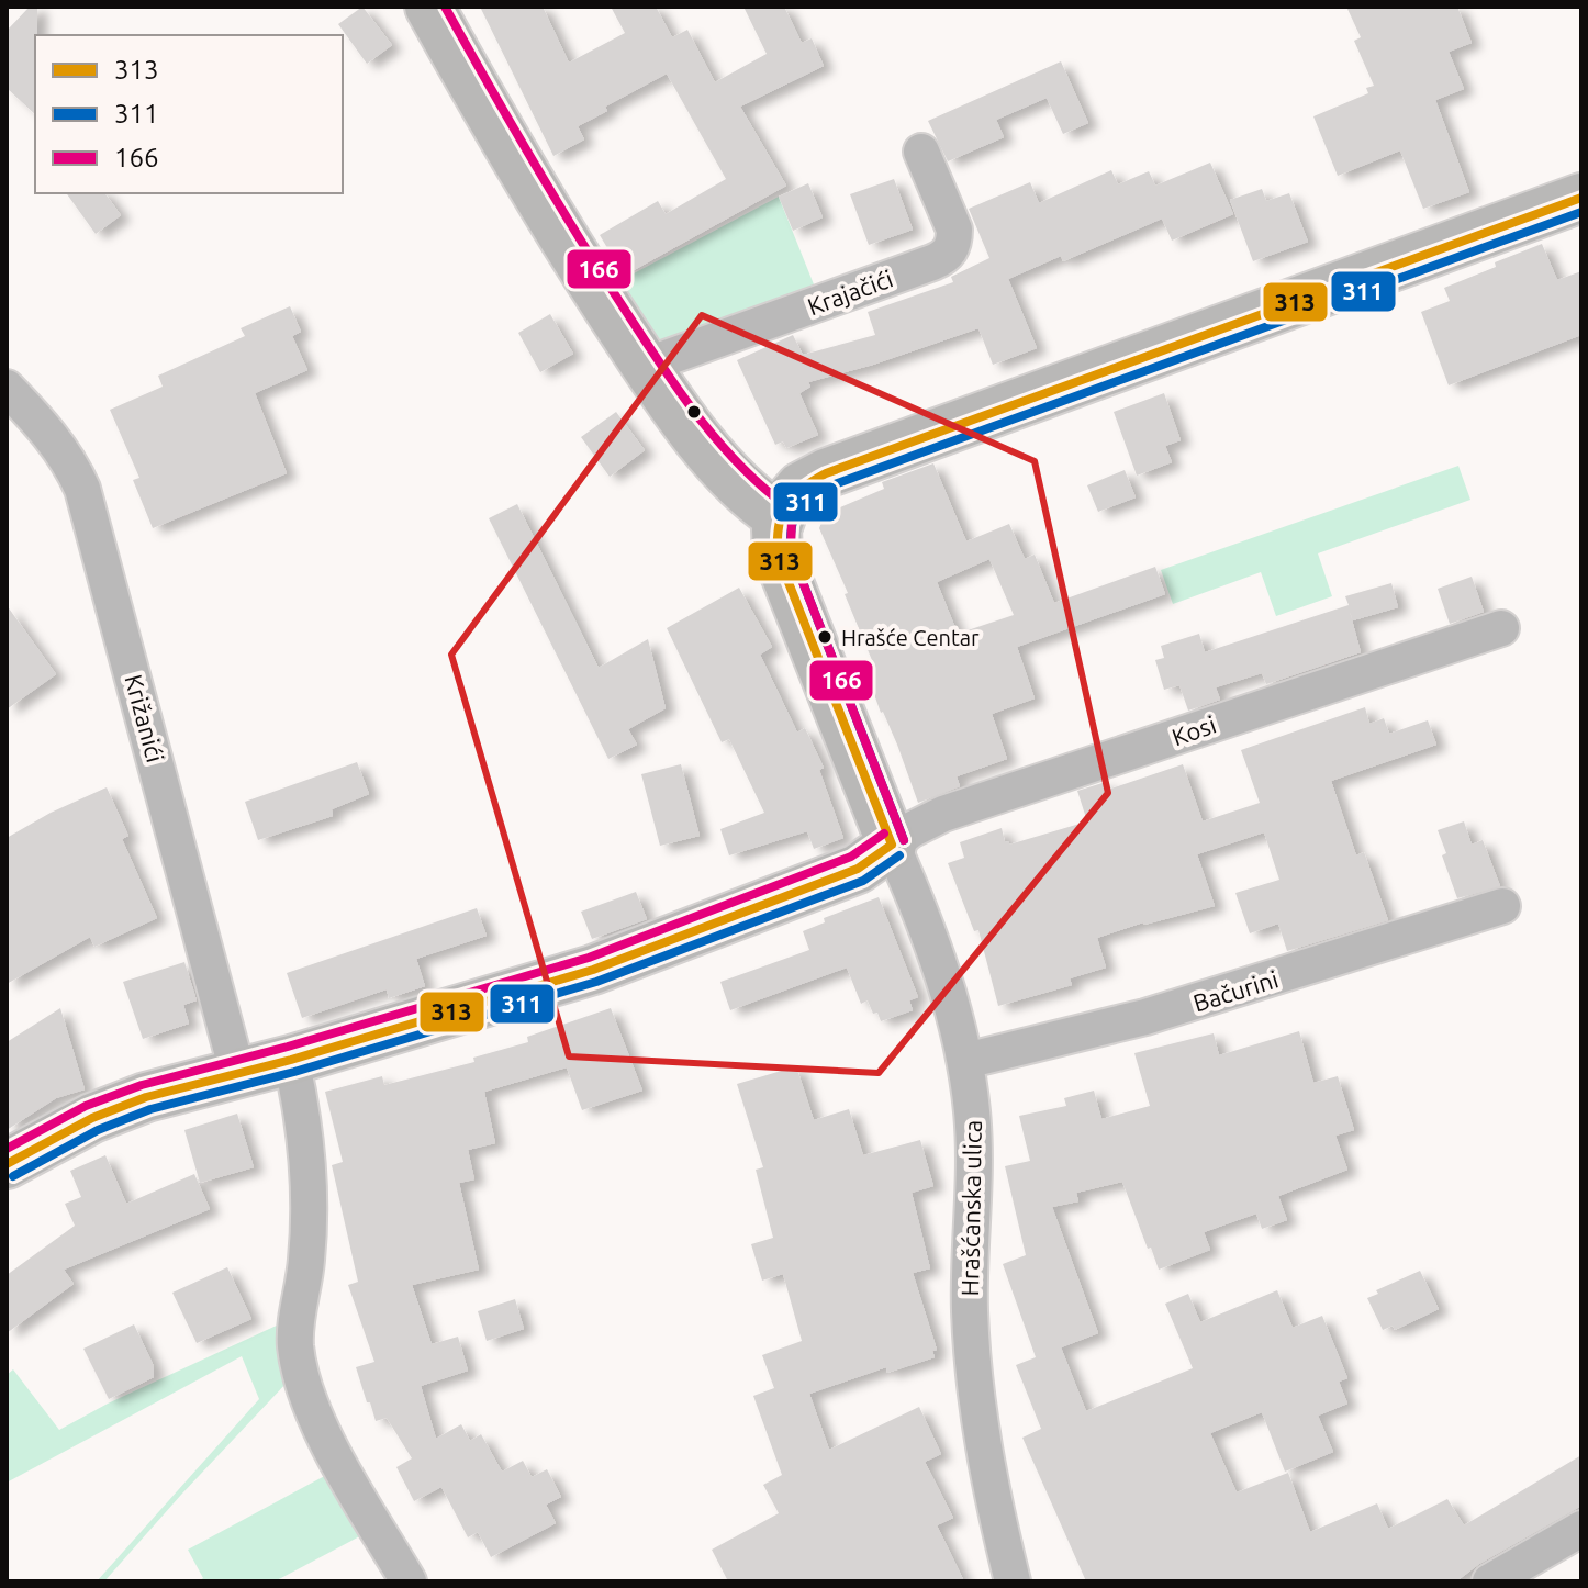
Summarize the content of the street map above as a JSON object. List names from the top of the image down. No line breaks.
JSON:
{"streets":{"street":["Krajačići","Križanići","Kosi","Bačurini","Hrašćanska ulica"]},"crossings":[["Kosi","Hrašćanska ulica"],["Bačurini","Hrašćanska ulica"]],"places":["Hrašće Centar"],"lines":["transit line 166","transit line 313","transit line 311"],"legend":["313","311","166"]}
